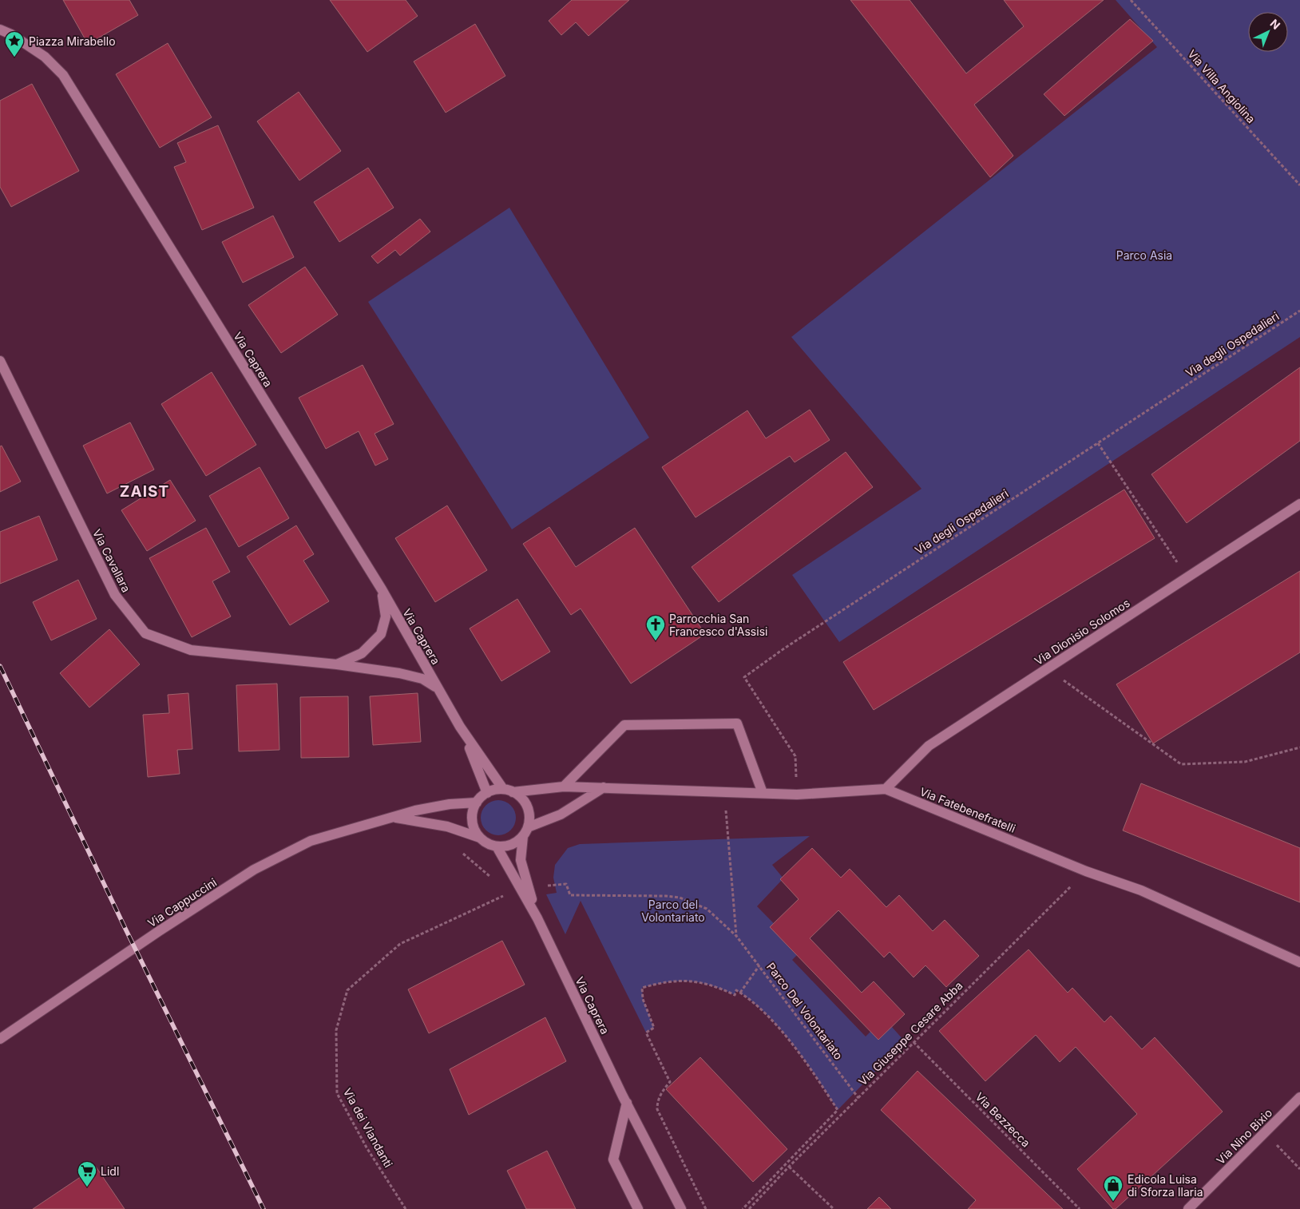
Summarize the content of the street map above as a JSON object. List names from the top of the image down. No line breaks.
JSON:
{"streets":{"street":["Via Caprera","Via Cavallara","Via Dionisio Solomos","Via Fatebenefratelli","Via Cappuccini","Via Nino Bixio"],"path":["Via Villa Angiolina","Via degli Ospedalieri","Parco Del Volontariato","Via Giuseppe Cesare Abba","Via Bezzecca","Via dei Viandanti"]},"crossings":[["Via degli Ospedalieri","Via Fatebenefratelli"],["Via Caprera","Via Cavallara"],["Via Caprera","Via Fatebenefratelli"],["Via Caprera","Via Cappuccini"],["Via Caprera","Parco Del Volontariato"],["Via Caprera","Via dei Viandanti"],["Via Dionisio Solomos","Via Fatebenefratelli"],["Via Fatebenefratelli","Via Cappuccini"],["Via Fatebenefratelli","Via Giuseppe Cesare Abba"],["Parco Del Volontariato","Via Giuseppe Cesare Abba"],["Parco Del Volontariato","Via dei Viandanti"],["Via Giuseppe Cesare Abba","Via Bezzecca"]],"districts":["ZAIST"],"parks":["Parco Asia","Parco del Volontariato"],"places":{"place":["Piazza Mirabello"],"church":["Parrocchia San Francesco d'Assisi"],"supermarket":["Lidl"],"shop":["Edicola Luisa di Sforza Ilaria"]},"north":"top right"}
